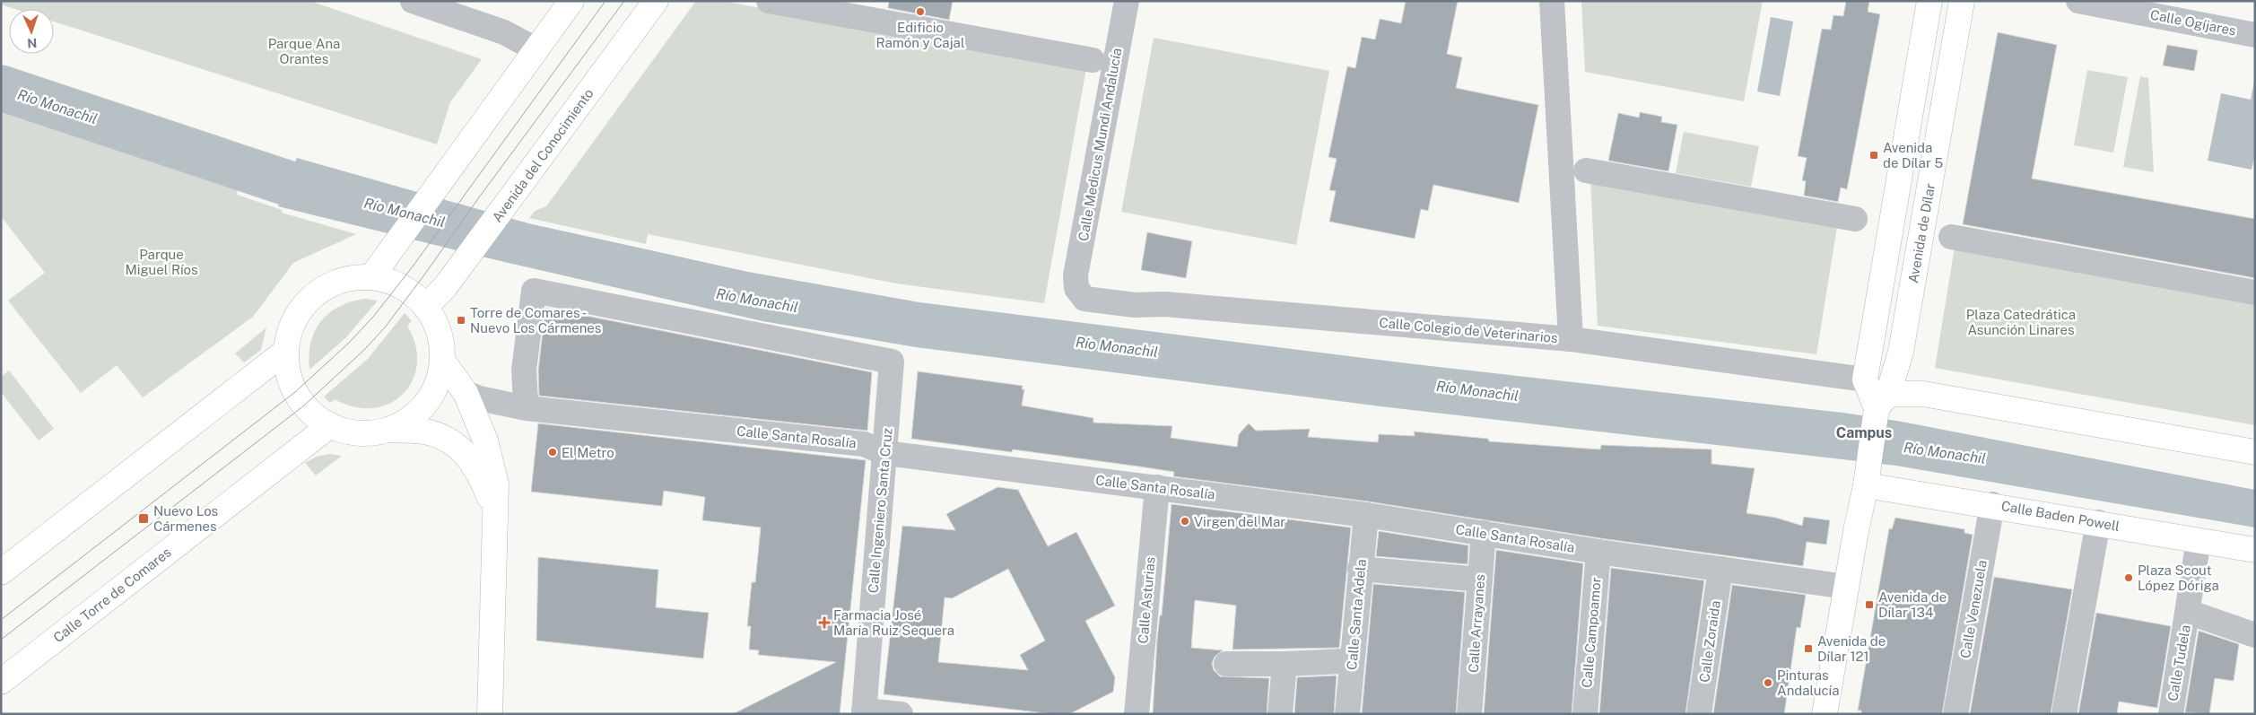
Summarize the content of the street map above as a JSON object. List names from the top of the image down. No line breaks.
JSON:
{"streets":{"main road":["Avenida del Conocimiento","Avenida de Dílar","Calle Baden Powell","Calle Torre de Comares"],"street":["Calle Ogíjares","Calle Medicus Mundi Andalucía","Calle Colegio de Veterinarios","Calle Santa Rosalía","Calle Ingeniero Santa Cruz","Calle Asturias","Calle Venezuela","Calle Santa Adela","Calle Arrayanes","Calle Campoamor","Calle Zoraida","Calle Tudela"]},"crossings":[["Calle Medicus Mundi Andalucía","Calle Colegio de Veterinarios"],["Avenida del Conocimiento","Calle Torre de Comares"],["Avenida de Dílar","Calle Santa Rosalía"],["Avenida de Dílar","Calle Baden Powell"],["Calle Santa Rosalía","Calle Ingeniero Santa Cruz"],["Calle Santa Rosalía","Calle Asturias"],["Calle Santa Rosalía","Calle Santa Adela"],["Calle Santa Rosalía","Calle Arrayanes"],["Calle Santa Rosalía","Calle Campoamor"],["Calle Santa Rosalía","Calle Zoraida"],["Calle Baden Powell","Calle Venezuela"]],"districts":["Campus"],"water":["Río Monachil"],"parks":["Parque Ana Orantes","Parque Miguel Ríos","Plaza Catedrática Asunción Linares"],"places":{"other":["Edificio Ramón y Cajal","El Metro","Virgen del Mar","Plaza Scout López Dóriga","Pinturas Andalucía"],"transit":["Avenida de Dílar 5","Torre de Comares - Nuevo Los Cármenes","Nuevo Los Cármenes","Avenida de Dílar 134","Avenida de Dílar 121"],"health":["Farmacia José María Ruiz Sequera"]},"north":"bottom"}
